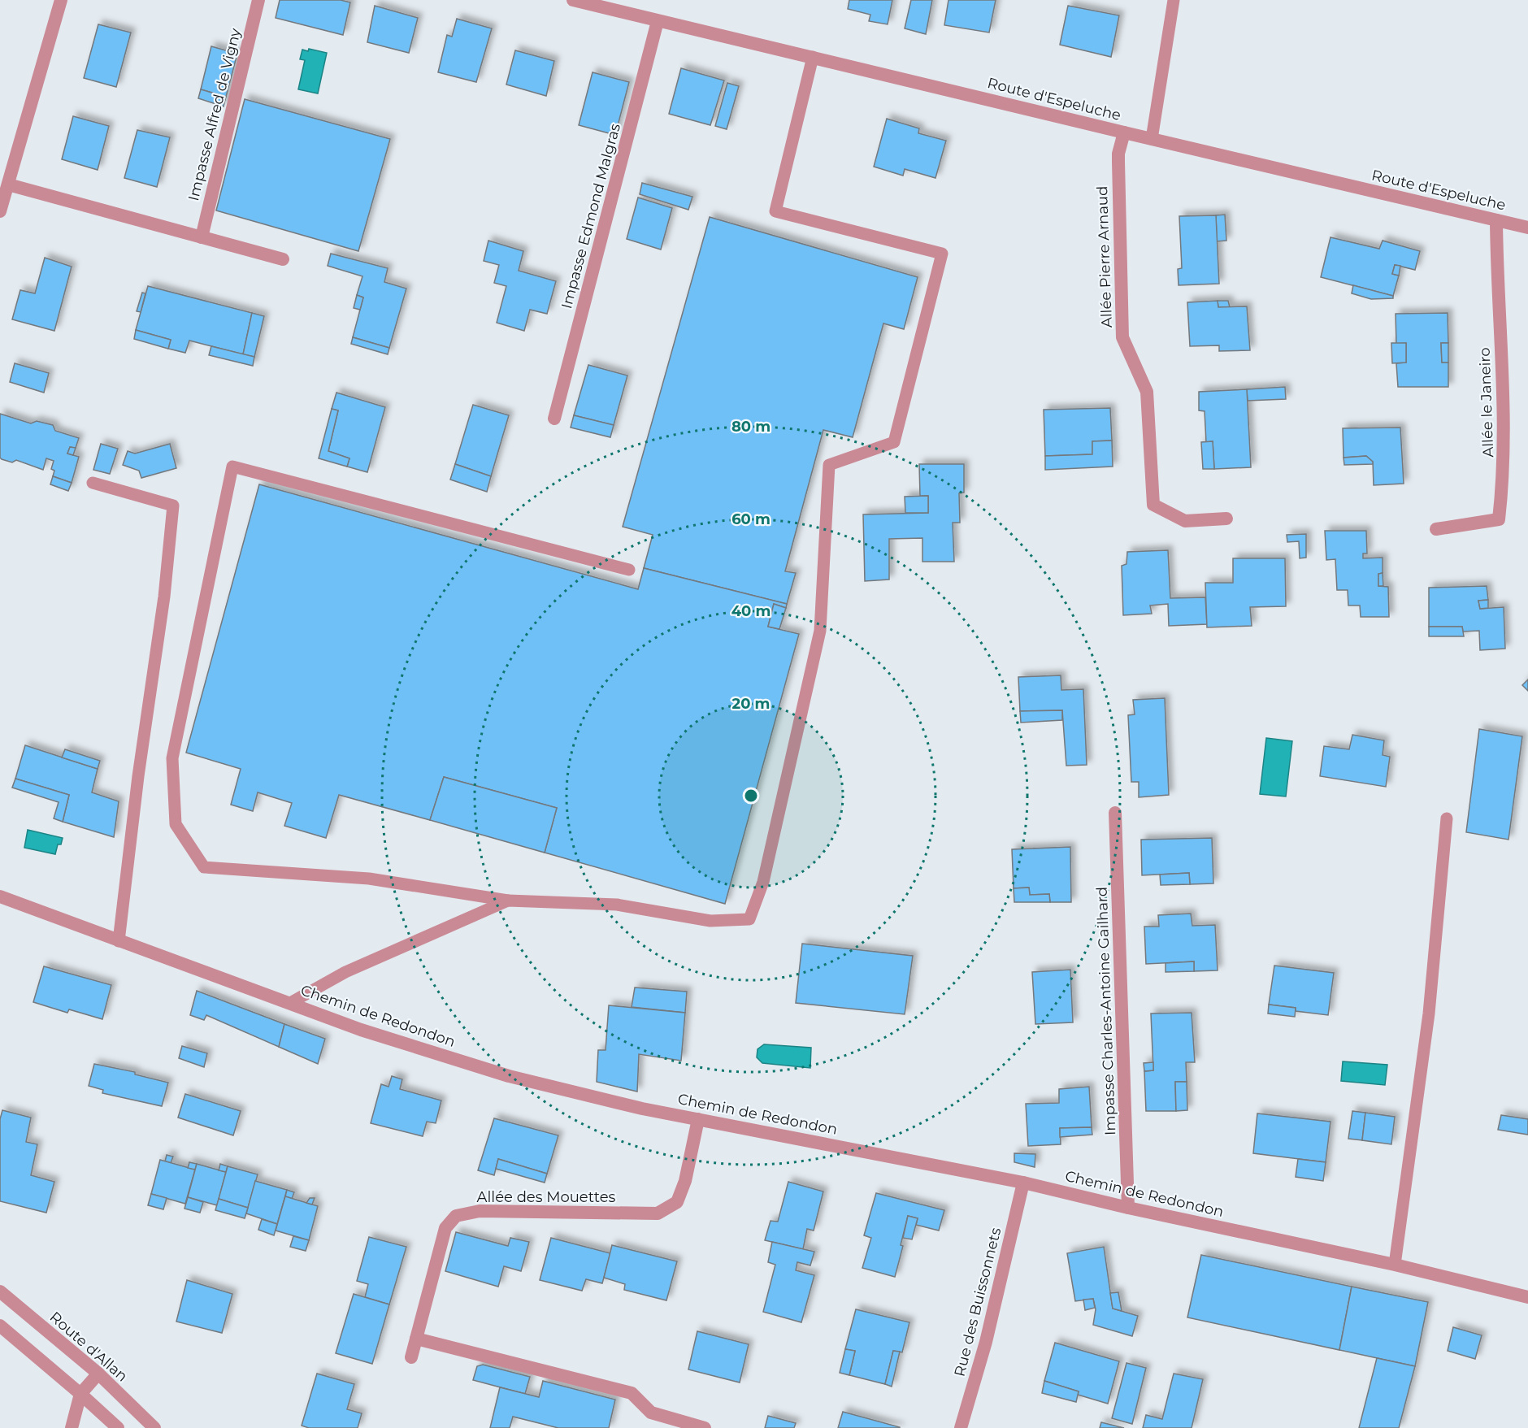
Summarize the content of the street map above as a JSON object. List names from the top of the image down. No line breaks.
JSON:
{"streets":{"street":["Route d'Espeluche","Impasse Alfred de Vigny","Impasse Edmond Malgras","Allée Pierre Arnaud","Allée le Janeiro","Impasse Charles-Antoine Gailhard","Chemin de Redondon","Allée des Mouettes","Rue des Buissonnets","Route d'Allan"]},"crossings":[["Route d'Espeluche","Impasse Edmond Malgras"],["Route d'Espeluche","Allée Pierre Arnaud"],["Route d'Espeluche","Allée le Janeiro"],["Impasse Charles-Antoine Gailhard","Chemin de Redondon"],["Chemin de Redondon","Allée des Mouettes"],["Chemin de Redondon","Rue des Buissonnets"]],"rings":["80 m","60 m","40 m","20 m"]}
